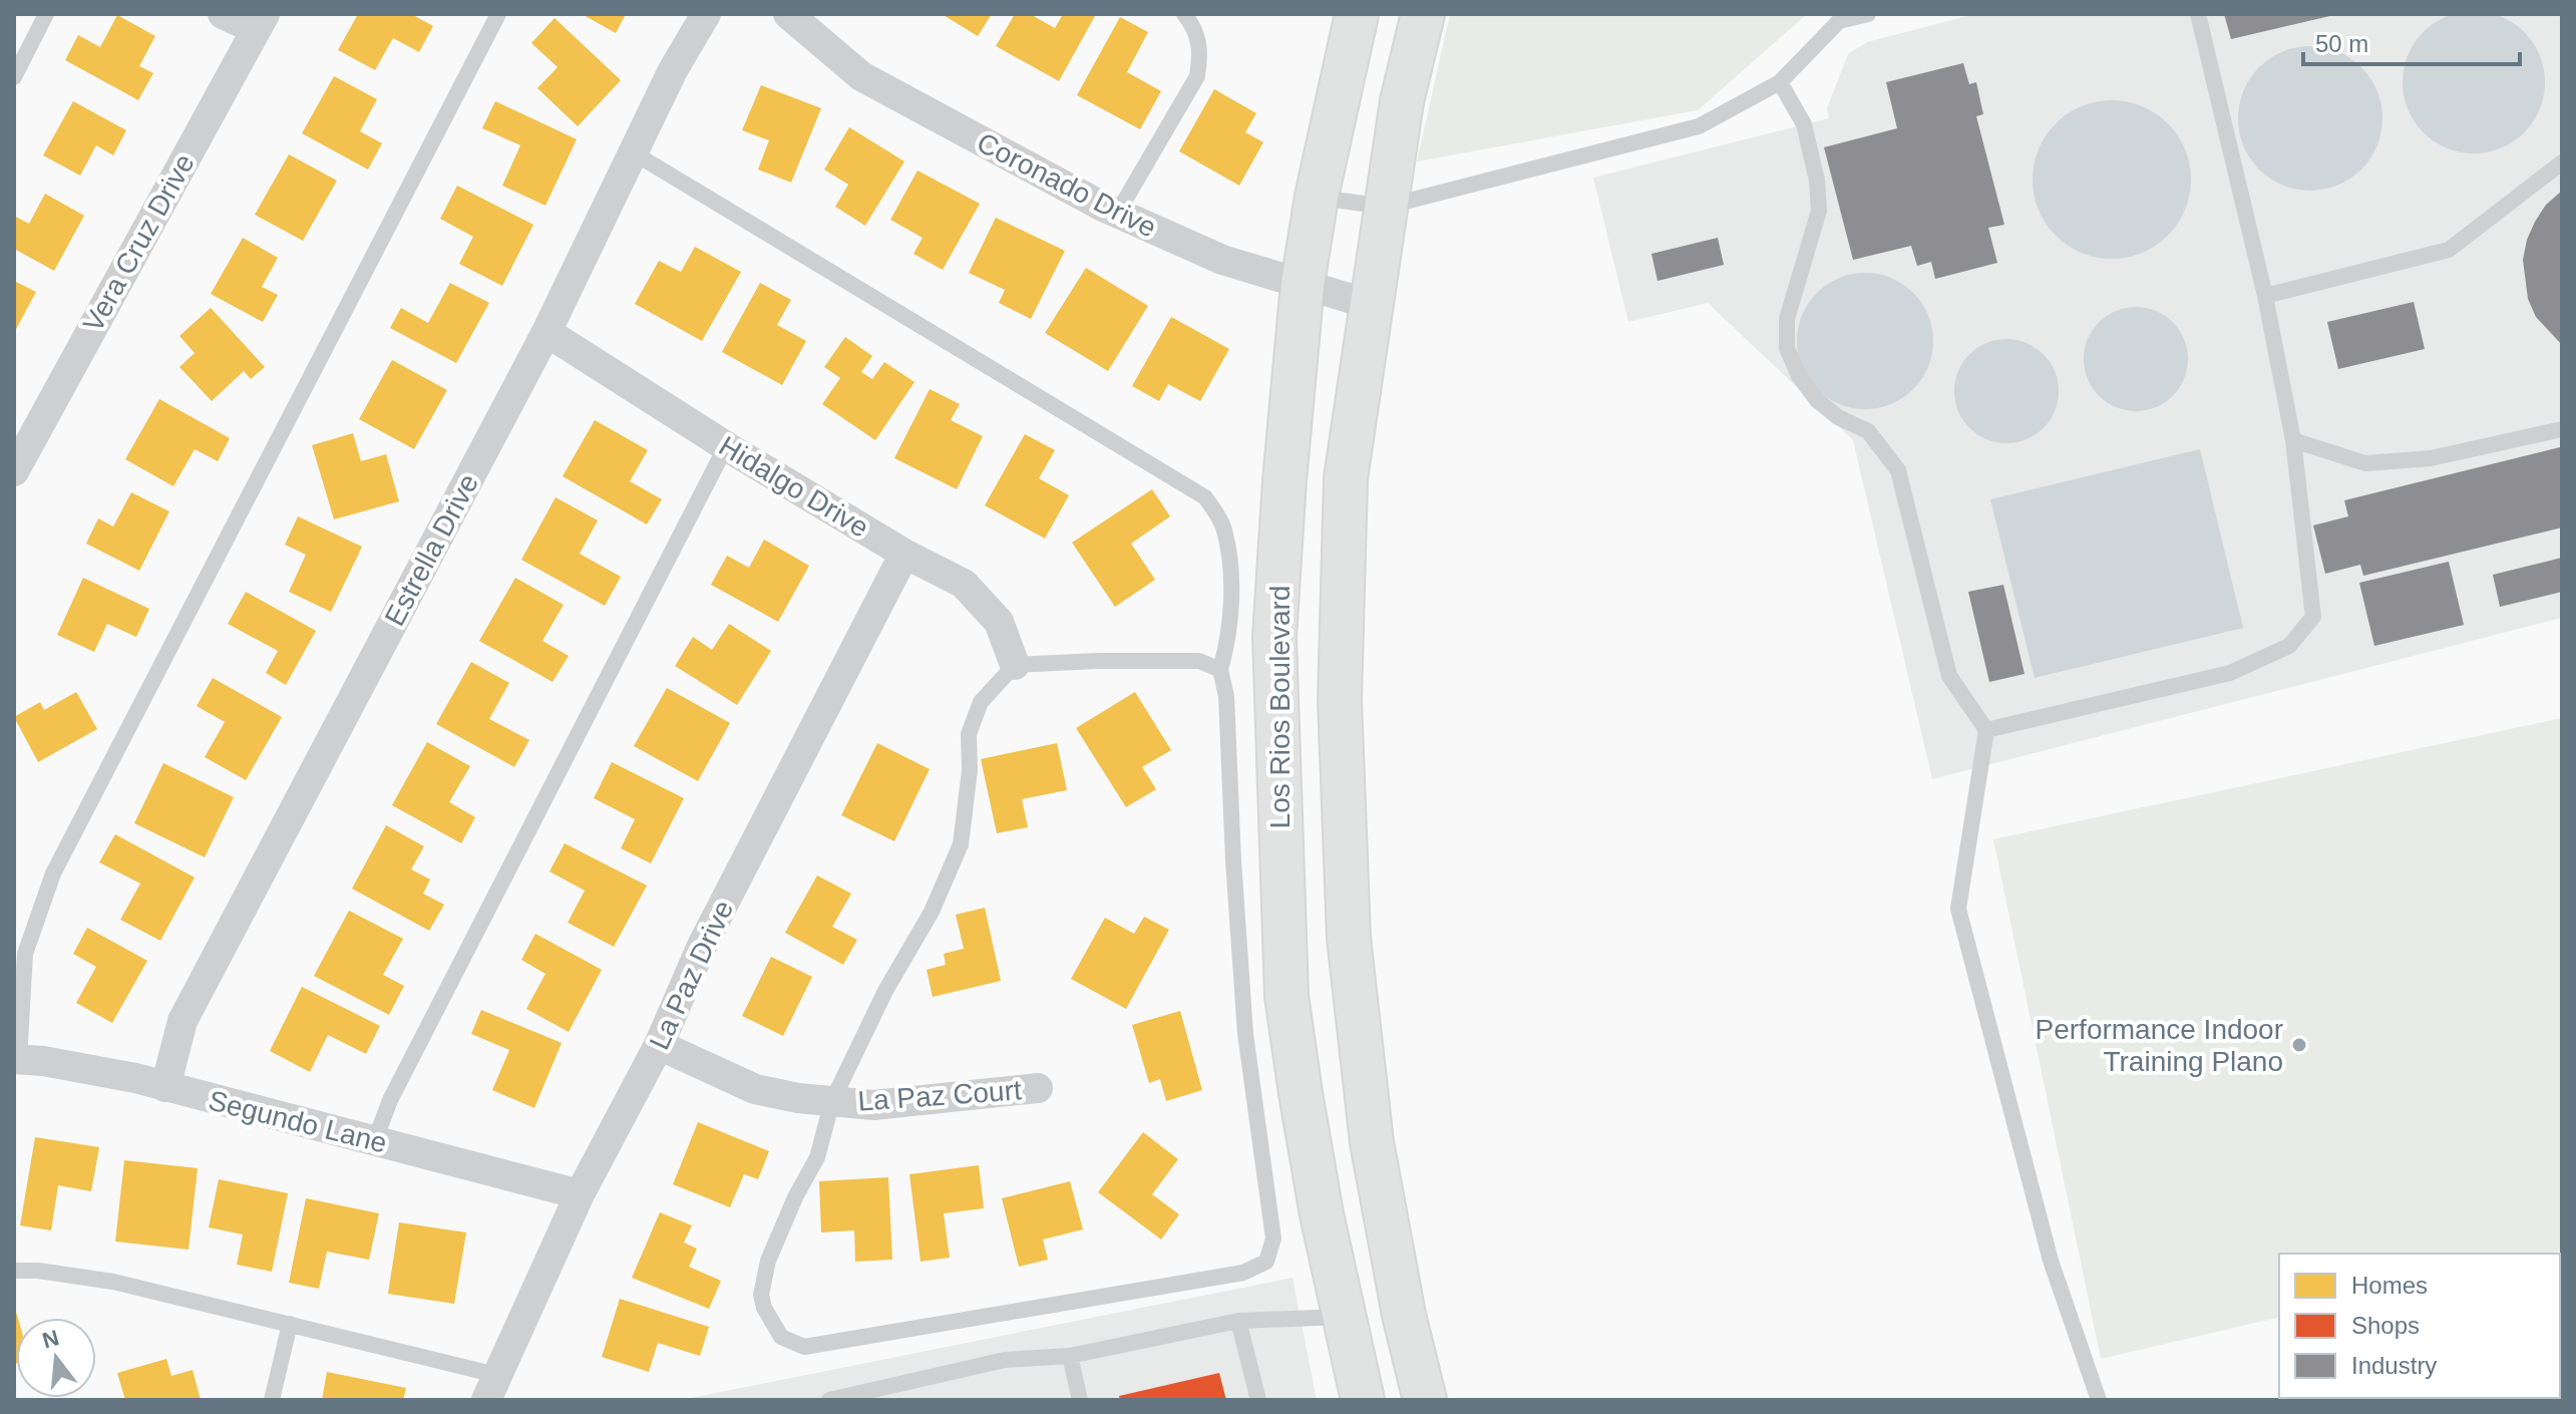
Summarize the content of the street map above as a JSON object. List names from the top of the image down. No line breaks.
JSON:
{"streets":{"main road":["Los Rios Boulevard"],"street":["Coronado Drive","Vera Cruz Drive","Hidalgo Drive","Estrella Drive","La Paz Drive","La Paz Court","Segundo Lane"]},"crossings":[["Coronado Drive","Los Rios Boulevard"],["Hidalgo Drive","Estrella Drive"],["Hidalgo Drive","La Paz Drive"],["Estrella Drive","Segundo Lane"],["La Paz Drive","La Paz Court"],["La Paz Drive","Segundo Lane"]],"places":["Performance Indoor Training Plano"],"legend":["Homes","Shops","Industry"],"scale_bar":"50 m","north":"top"}
